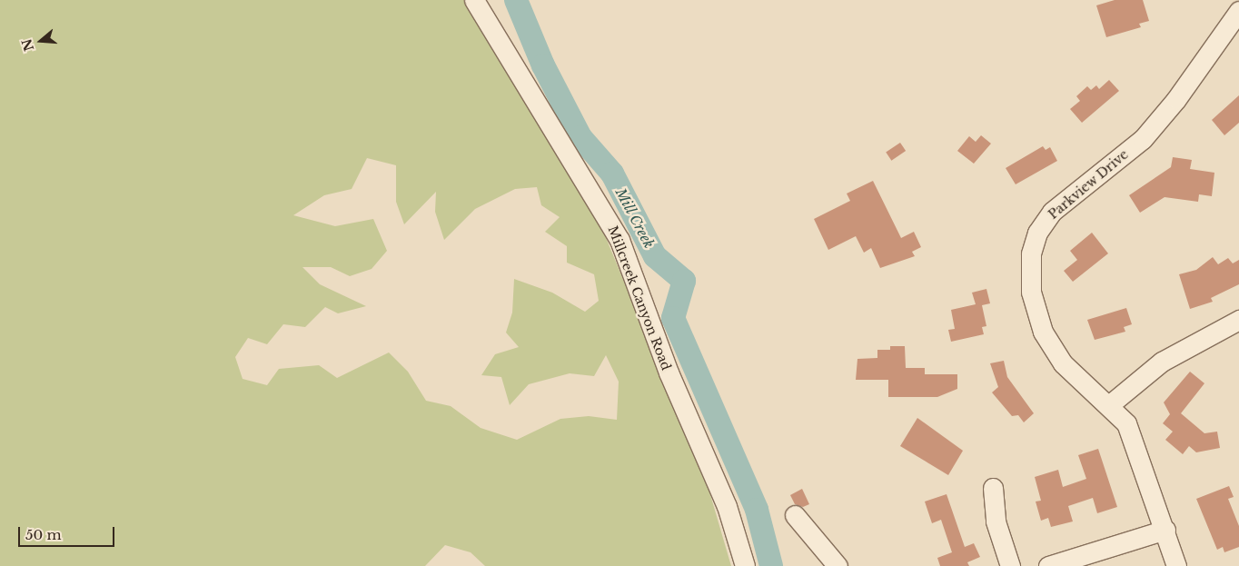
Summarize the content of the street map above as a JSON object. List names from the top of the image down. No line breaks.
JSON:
{"streets":{"street":["Parkview Drive","Millcreek Canyon Road"]},"water":["Mill Creek"],"scale_bar":"50 m","north":"left"}
